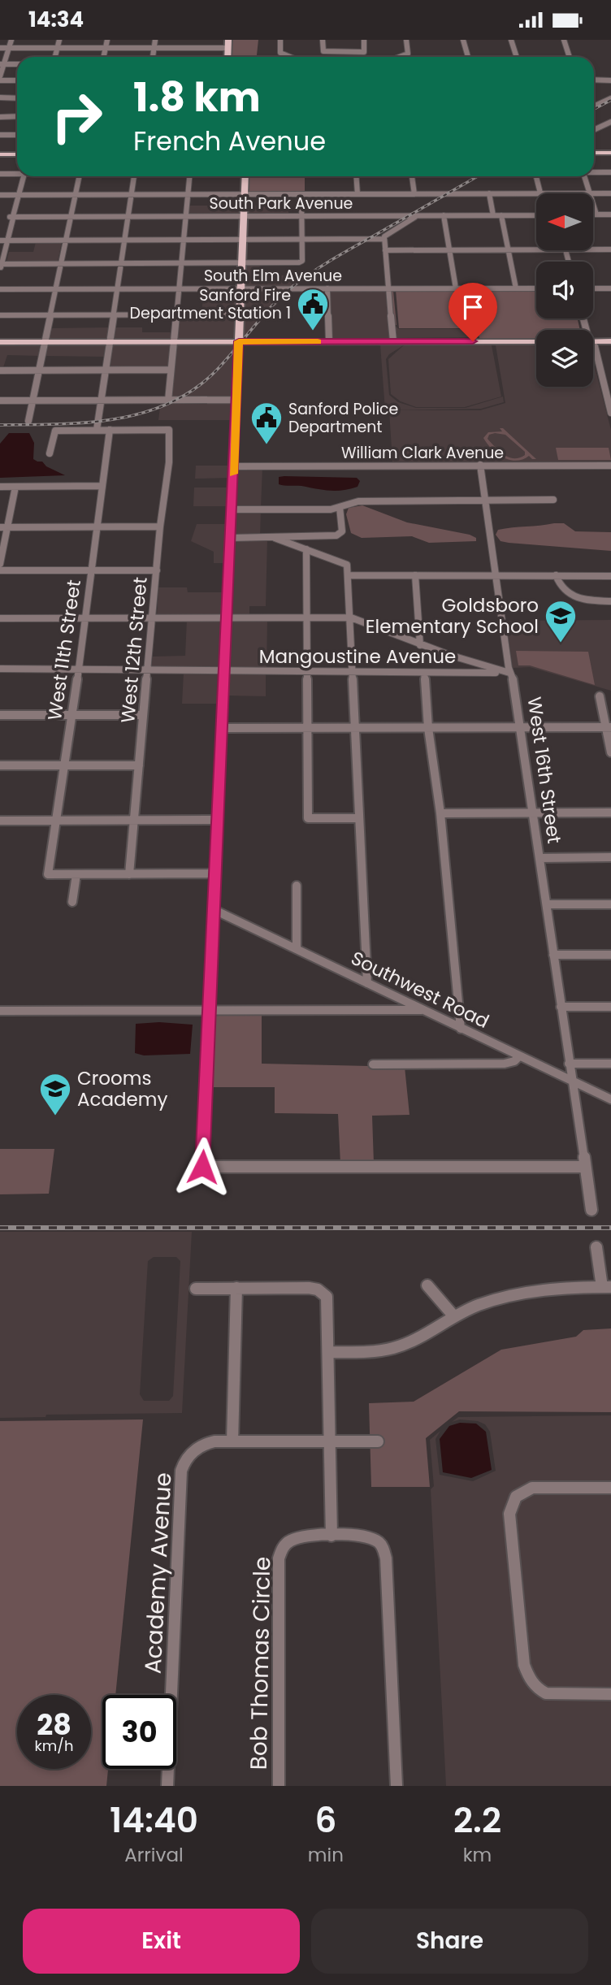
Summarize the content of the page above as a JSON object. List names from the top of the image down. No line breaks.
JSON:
{"streets":{"street":["South Park Avenue","South Elm Avenue","William Clark Avenue","West 11th Street","West 12th Street","Mangoustine Avenue","West 16th Street","Southwest Road","Academy Avenue","Bob Thomas Circle"]},"crossings":[["William Clark Avenue","West 16th Street"],["West 11th Street","West 12th Street"],["West 11th Street","Mangoustine Avenue"],["West 12th Street","Mangoustine Avenue"],["Mangoustine Avenue","West 16th Street"],["West 16th Street","Southwest Road"]],"places":{"public building":["Sanford Fire Department Station 1","Sanford Police Department"],"school or university":["Goldsboro Elementary School","Crooms Academy"]},"north":"left","page":{"status":"14:34","turn":["1.8 km","French Avenue"],"speed":"28 km/h","limit":"30","eta":["14:40","Arrival","6","min","2.2","km"],"buttons":["Exit","Share"]}}
